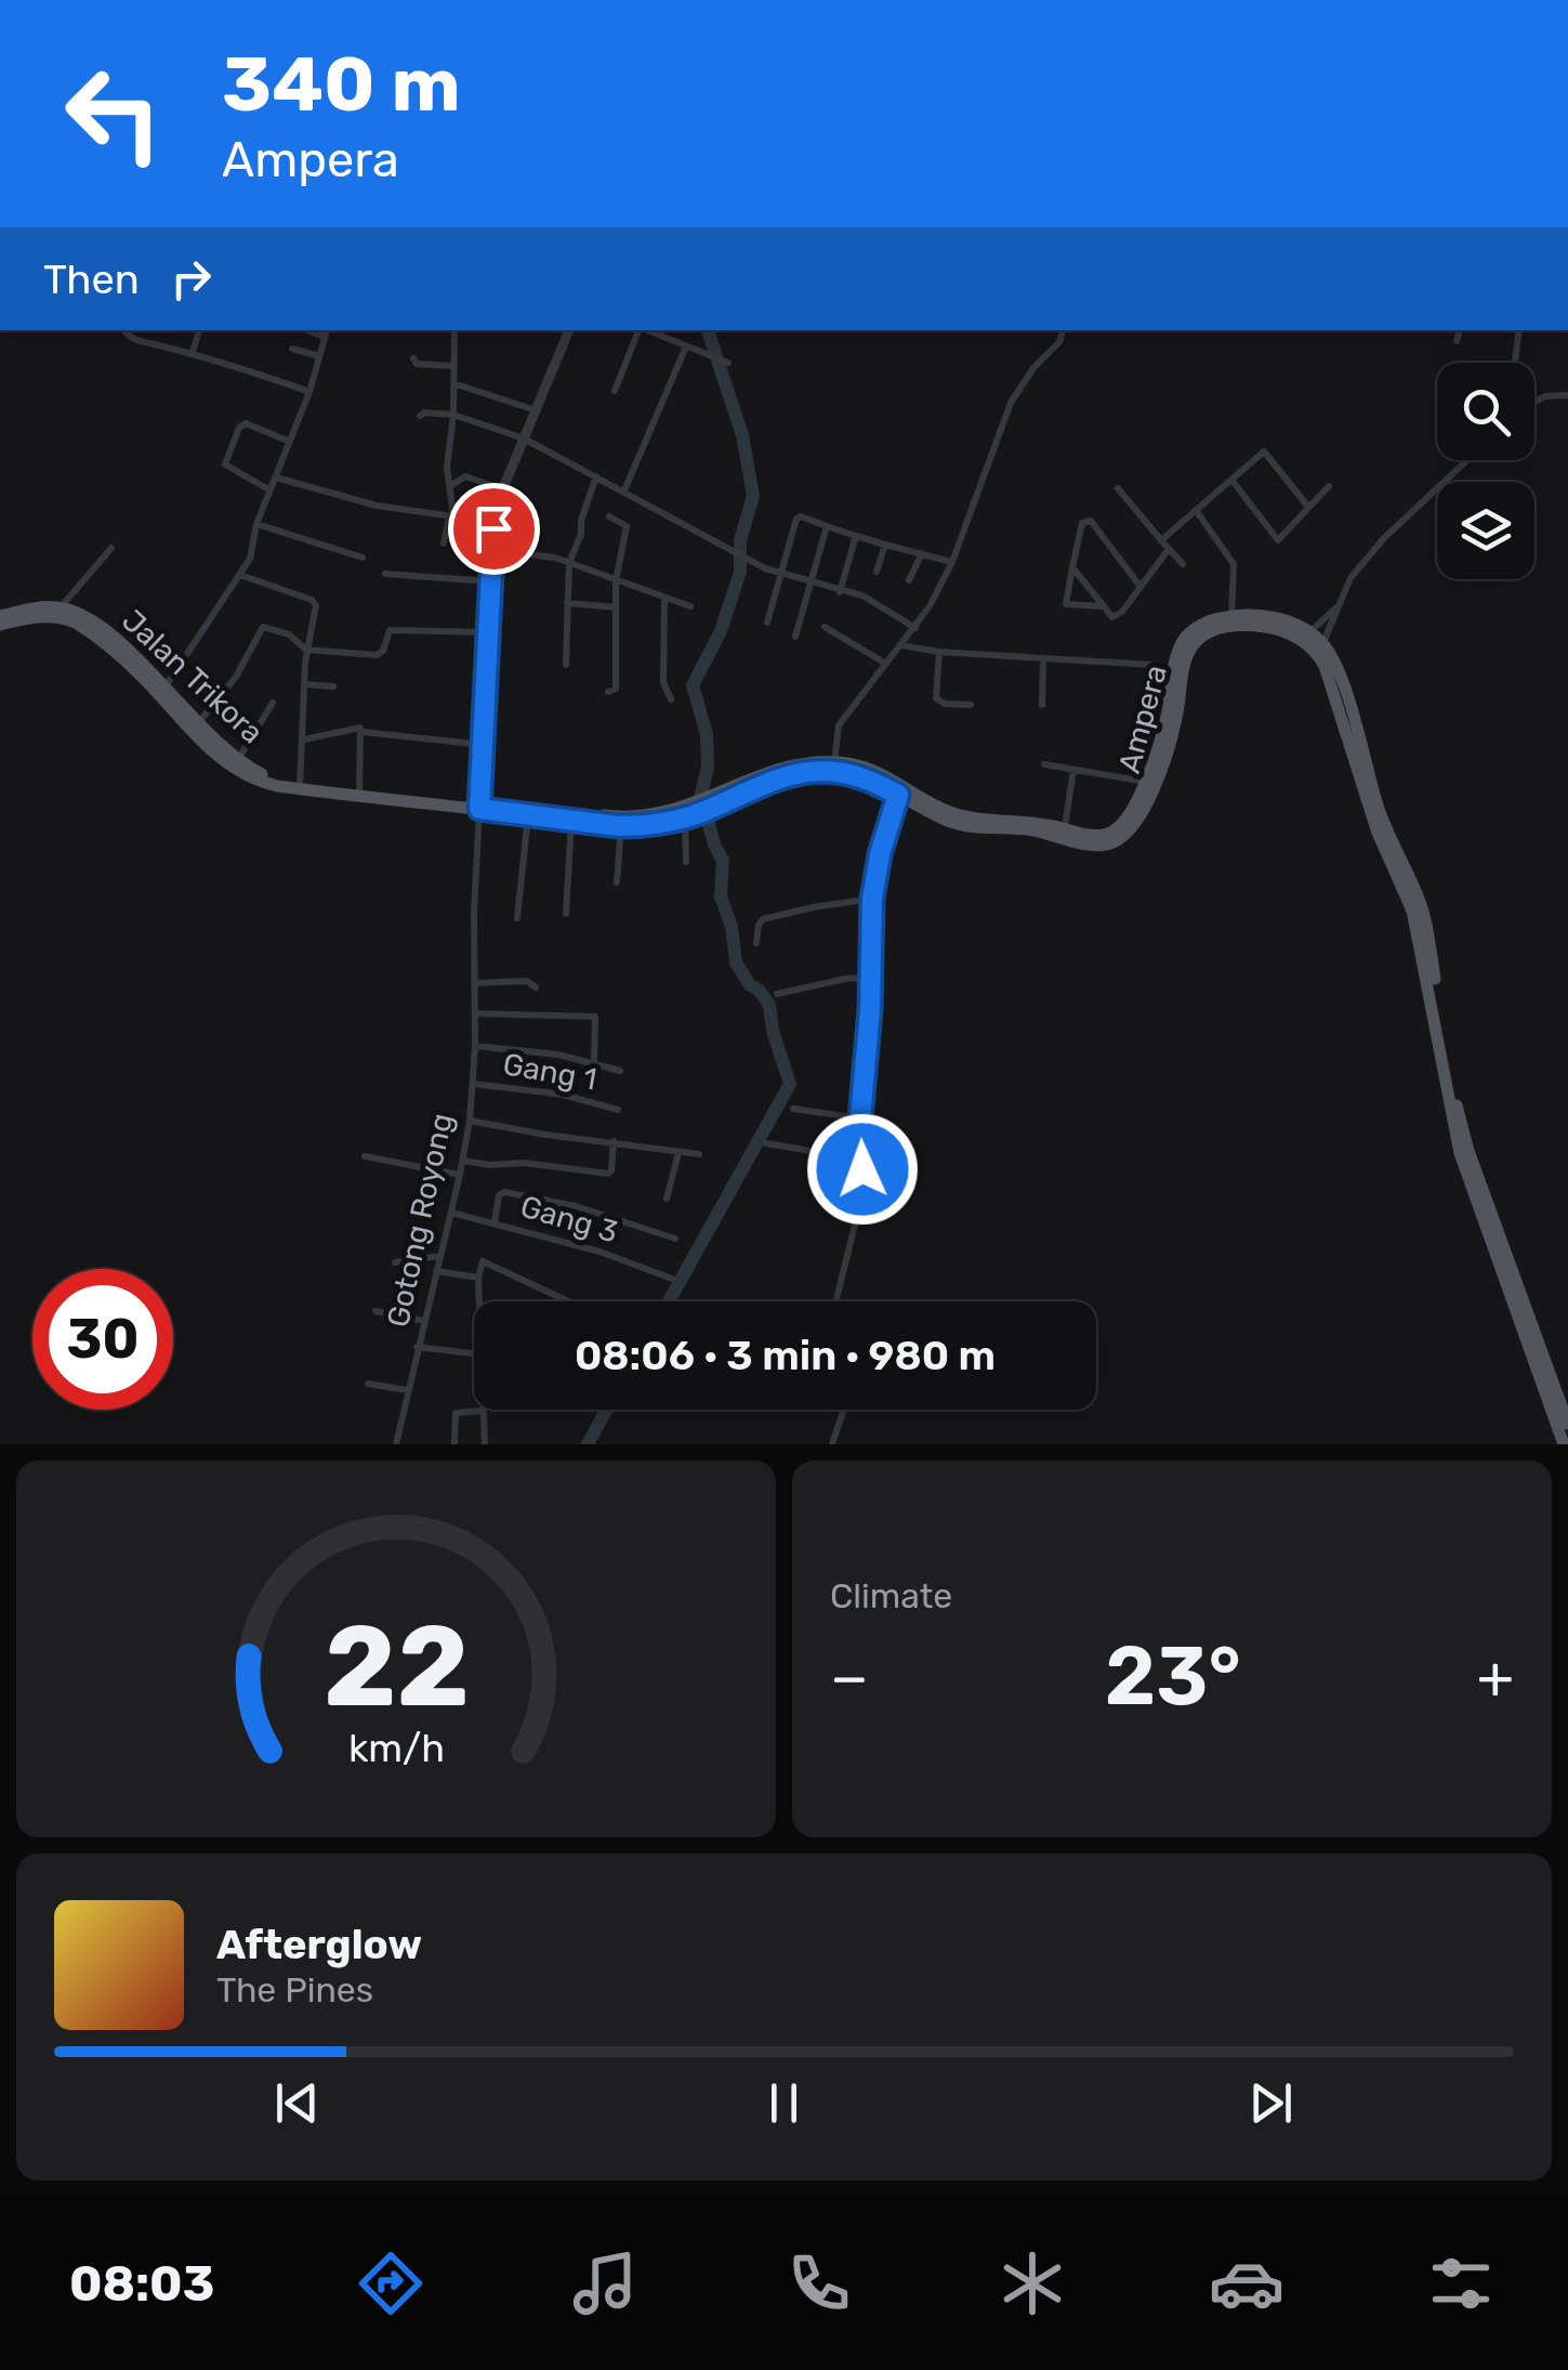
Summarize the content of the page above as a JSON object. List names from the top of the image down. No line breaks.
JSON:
{"streets":{"main road":["Jalan Trikora","Ampera"],"street":["Gang 1","Gang 3","Gotong Royong"]},"crossings":[["Jalan Trikora","Ampera"],["Jalan Trikora","Gotong Royong"],["Ampera","Gotong Royong"],["Gang 1","Gotong Royong"],["Gang 3","Gotong Royong"]],"page":{"turn":["340 m","Ampera"],"then":"Then","limit":"30","trip":"08:06 · 3 min · 980 m","tile":"Climate","heat":["−","23°","+"],"song":["Afterglow","The Pines"],"tabs":"08:03","gauge":["22","km/h"]}}
